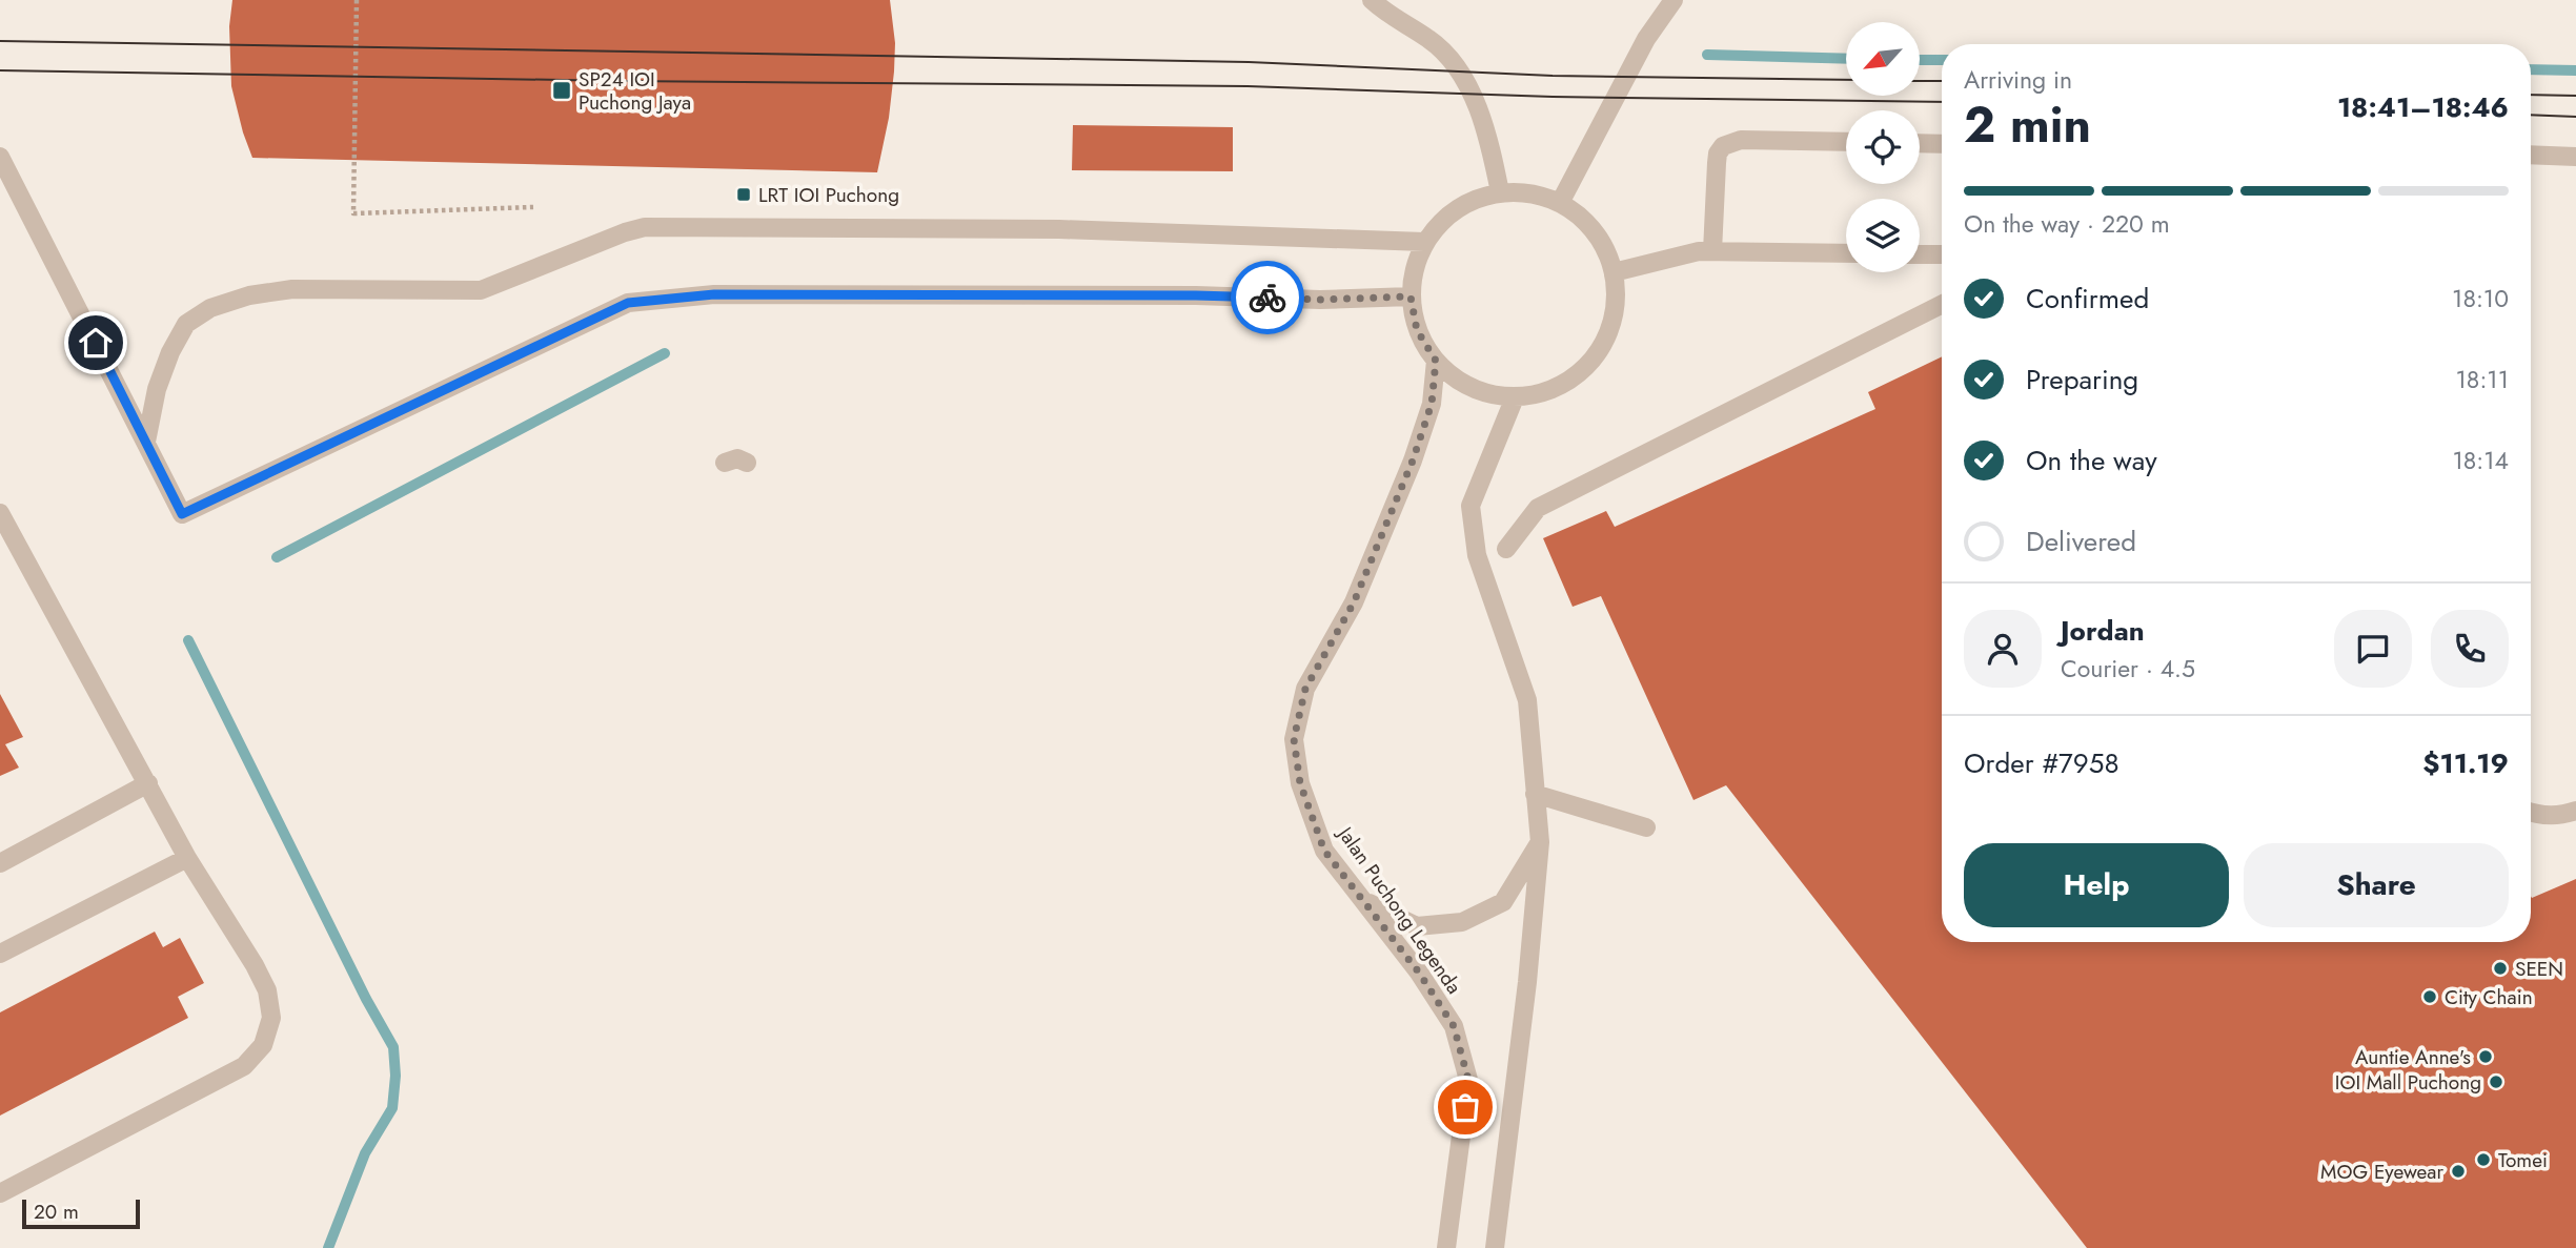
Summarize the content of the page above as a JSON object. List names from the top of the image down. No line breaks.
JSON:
{"streets":{"street":["Jalan Puchong Legenda"]},"places":{"transit":["SP24 IOI Puchong Jaya","LRT IOI Puchong"],"other":["SEEN","City Chain","Auntie Anne's","IOI Mall Puchong","Tomei","MOG Eyewear"]},"scale_bar":"20 m","north":"bottom left","page":{"heading":["2 min","Arriving in","18:41–18:46"],"panel":["Jordan","Courier · 4.5","Order #7958","$11.19"],"bar":"On the way · 220 m","list":[["Confirmed","18:10"],["Preparing","18:11"],["On the way","18:14"],"Delivered"],"buttons":["Help","Share"],"scale":"20 m"}}
